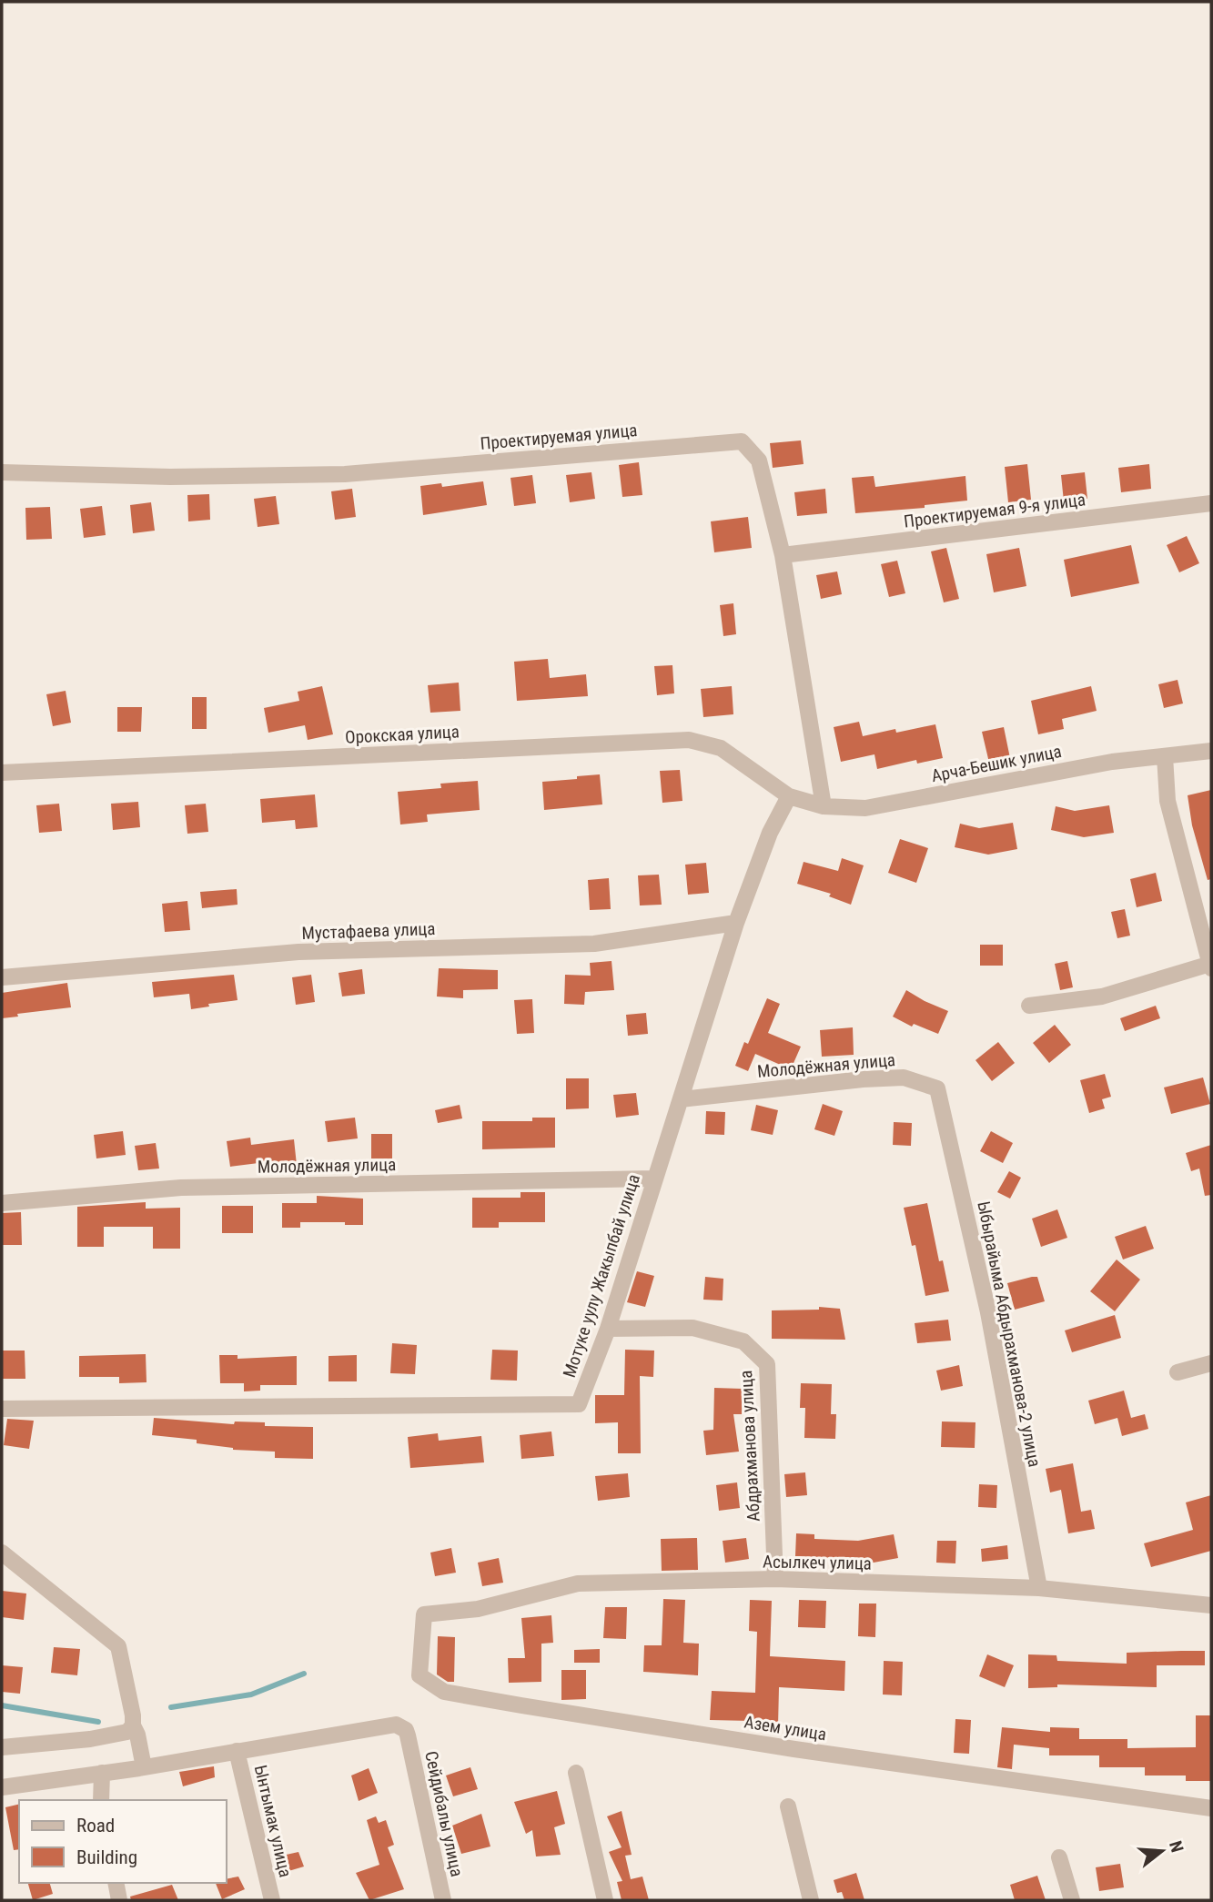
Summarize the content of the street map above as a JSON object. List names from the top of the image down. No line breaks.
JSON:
{"streets":{"street":["Проектируемая улица","Проектируемая 9-я улица","Орокская улица","Арча-Бешик улица","Мустафаева улица","Молодёжная улица","Мотуке уулу Жакыпбай улица","Ыбырайыма Абдырахманова-2 улица","Абдрахманова улица","Асылкеч улица","Азем улица","Сейдибалы улица","Ынтымак улица"]},"crossings":[["Проектируемая улица","Проектируемая 9-я улица"],["Проектируемая улица","Арча-Бешик улица"],["Орокская улица","Арча-Бешик улица"],["Орокская улица","Мотуке уулу Жакыпбай улица"],["Арча-Бешик улица","Мотуке уулу Жакыпбай улица"],["Мустафаева улица","Мотуке уулу Жакыпбай улица"],["Молодёжная улица","Мотуке уулу Жакыпбай улица"],["Молодёжная улица","Ыбырайыма Абдырахманова-2 улица"],["Мотуке уулу Жакыпбай улица","Абдрахманова улица"],["Ыбырайыма Абдырахманова-2 улица","Асылкеч улица"],["Абдрахманова улица","Асылкеч улица"],["Асылкеч улица","Азем улица"],["Сейдибалы улица","Ынтымак улица"]],"legend":["Road","Building"],"north":"right"}
